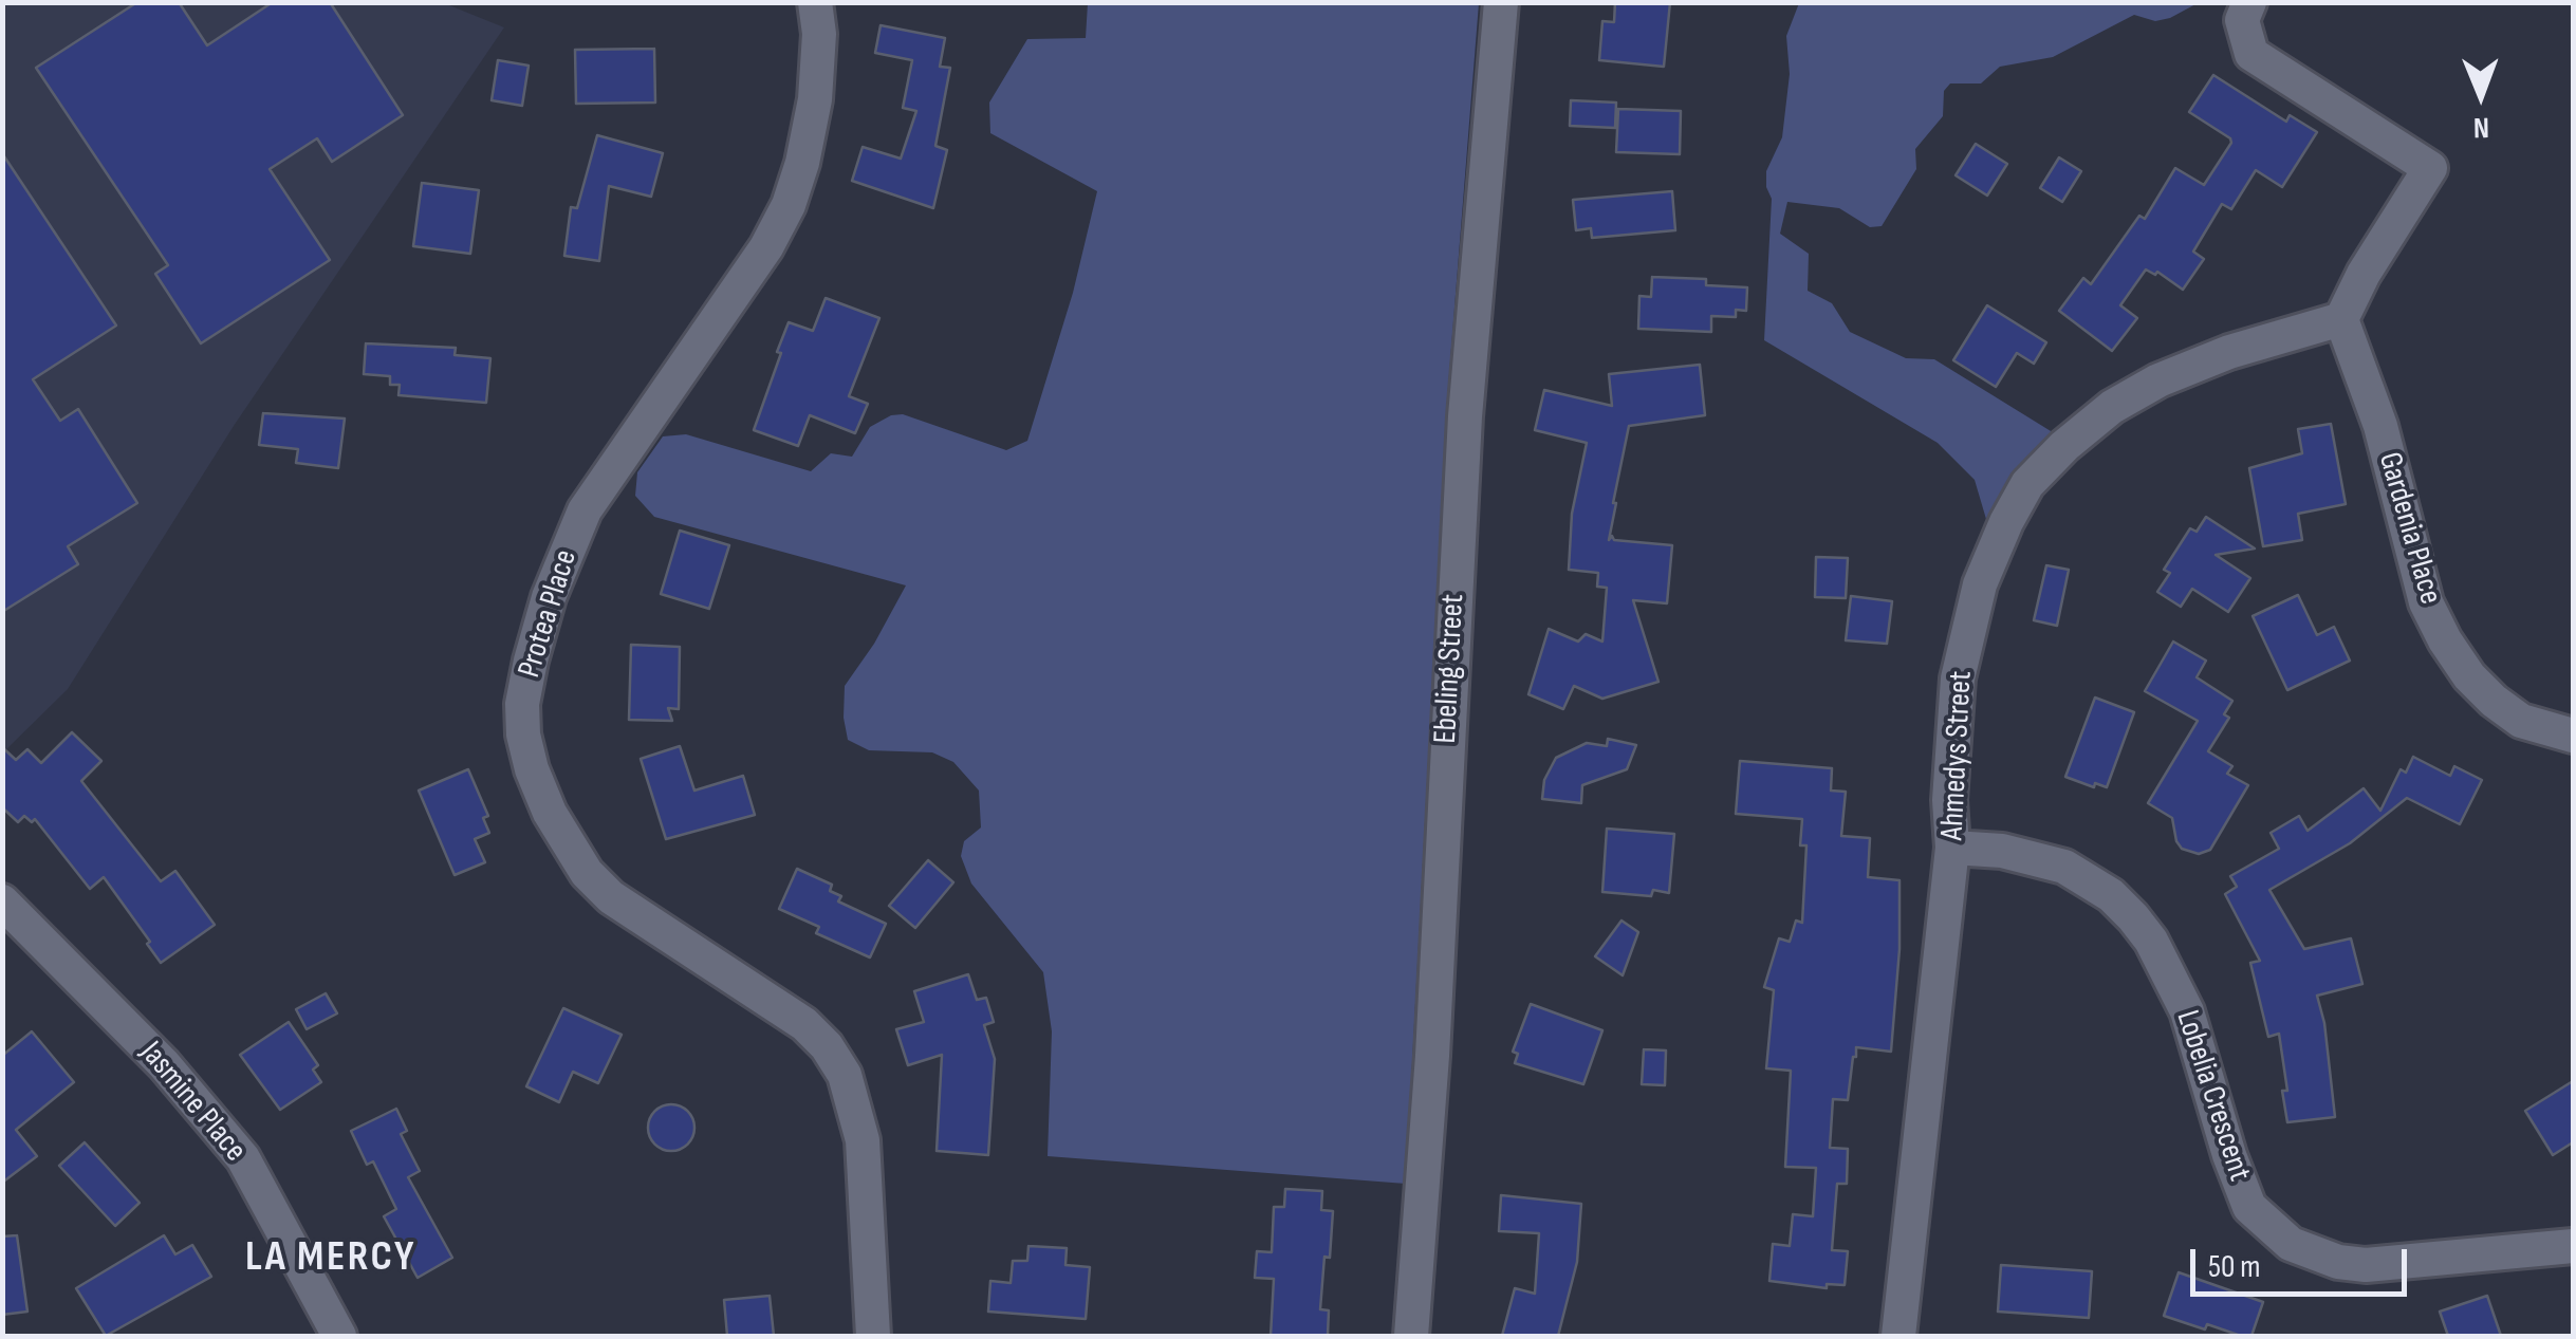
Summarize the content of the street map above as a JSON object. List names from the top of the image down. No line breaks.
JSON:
{"streets":{"street":["Gardenia Place","Protea Place","Ebeling Street","Ahmedys Street","Lobelia Crescent","Jasmine Place"]},"crossings":[["Gardenia Place","Ahmedys Street"],["Ahmedys Street","Lobelia Crescent"]],"districts":["LA MERCY"],"scale_bar":"50 m","north":"bottom"}
